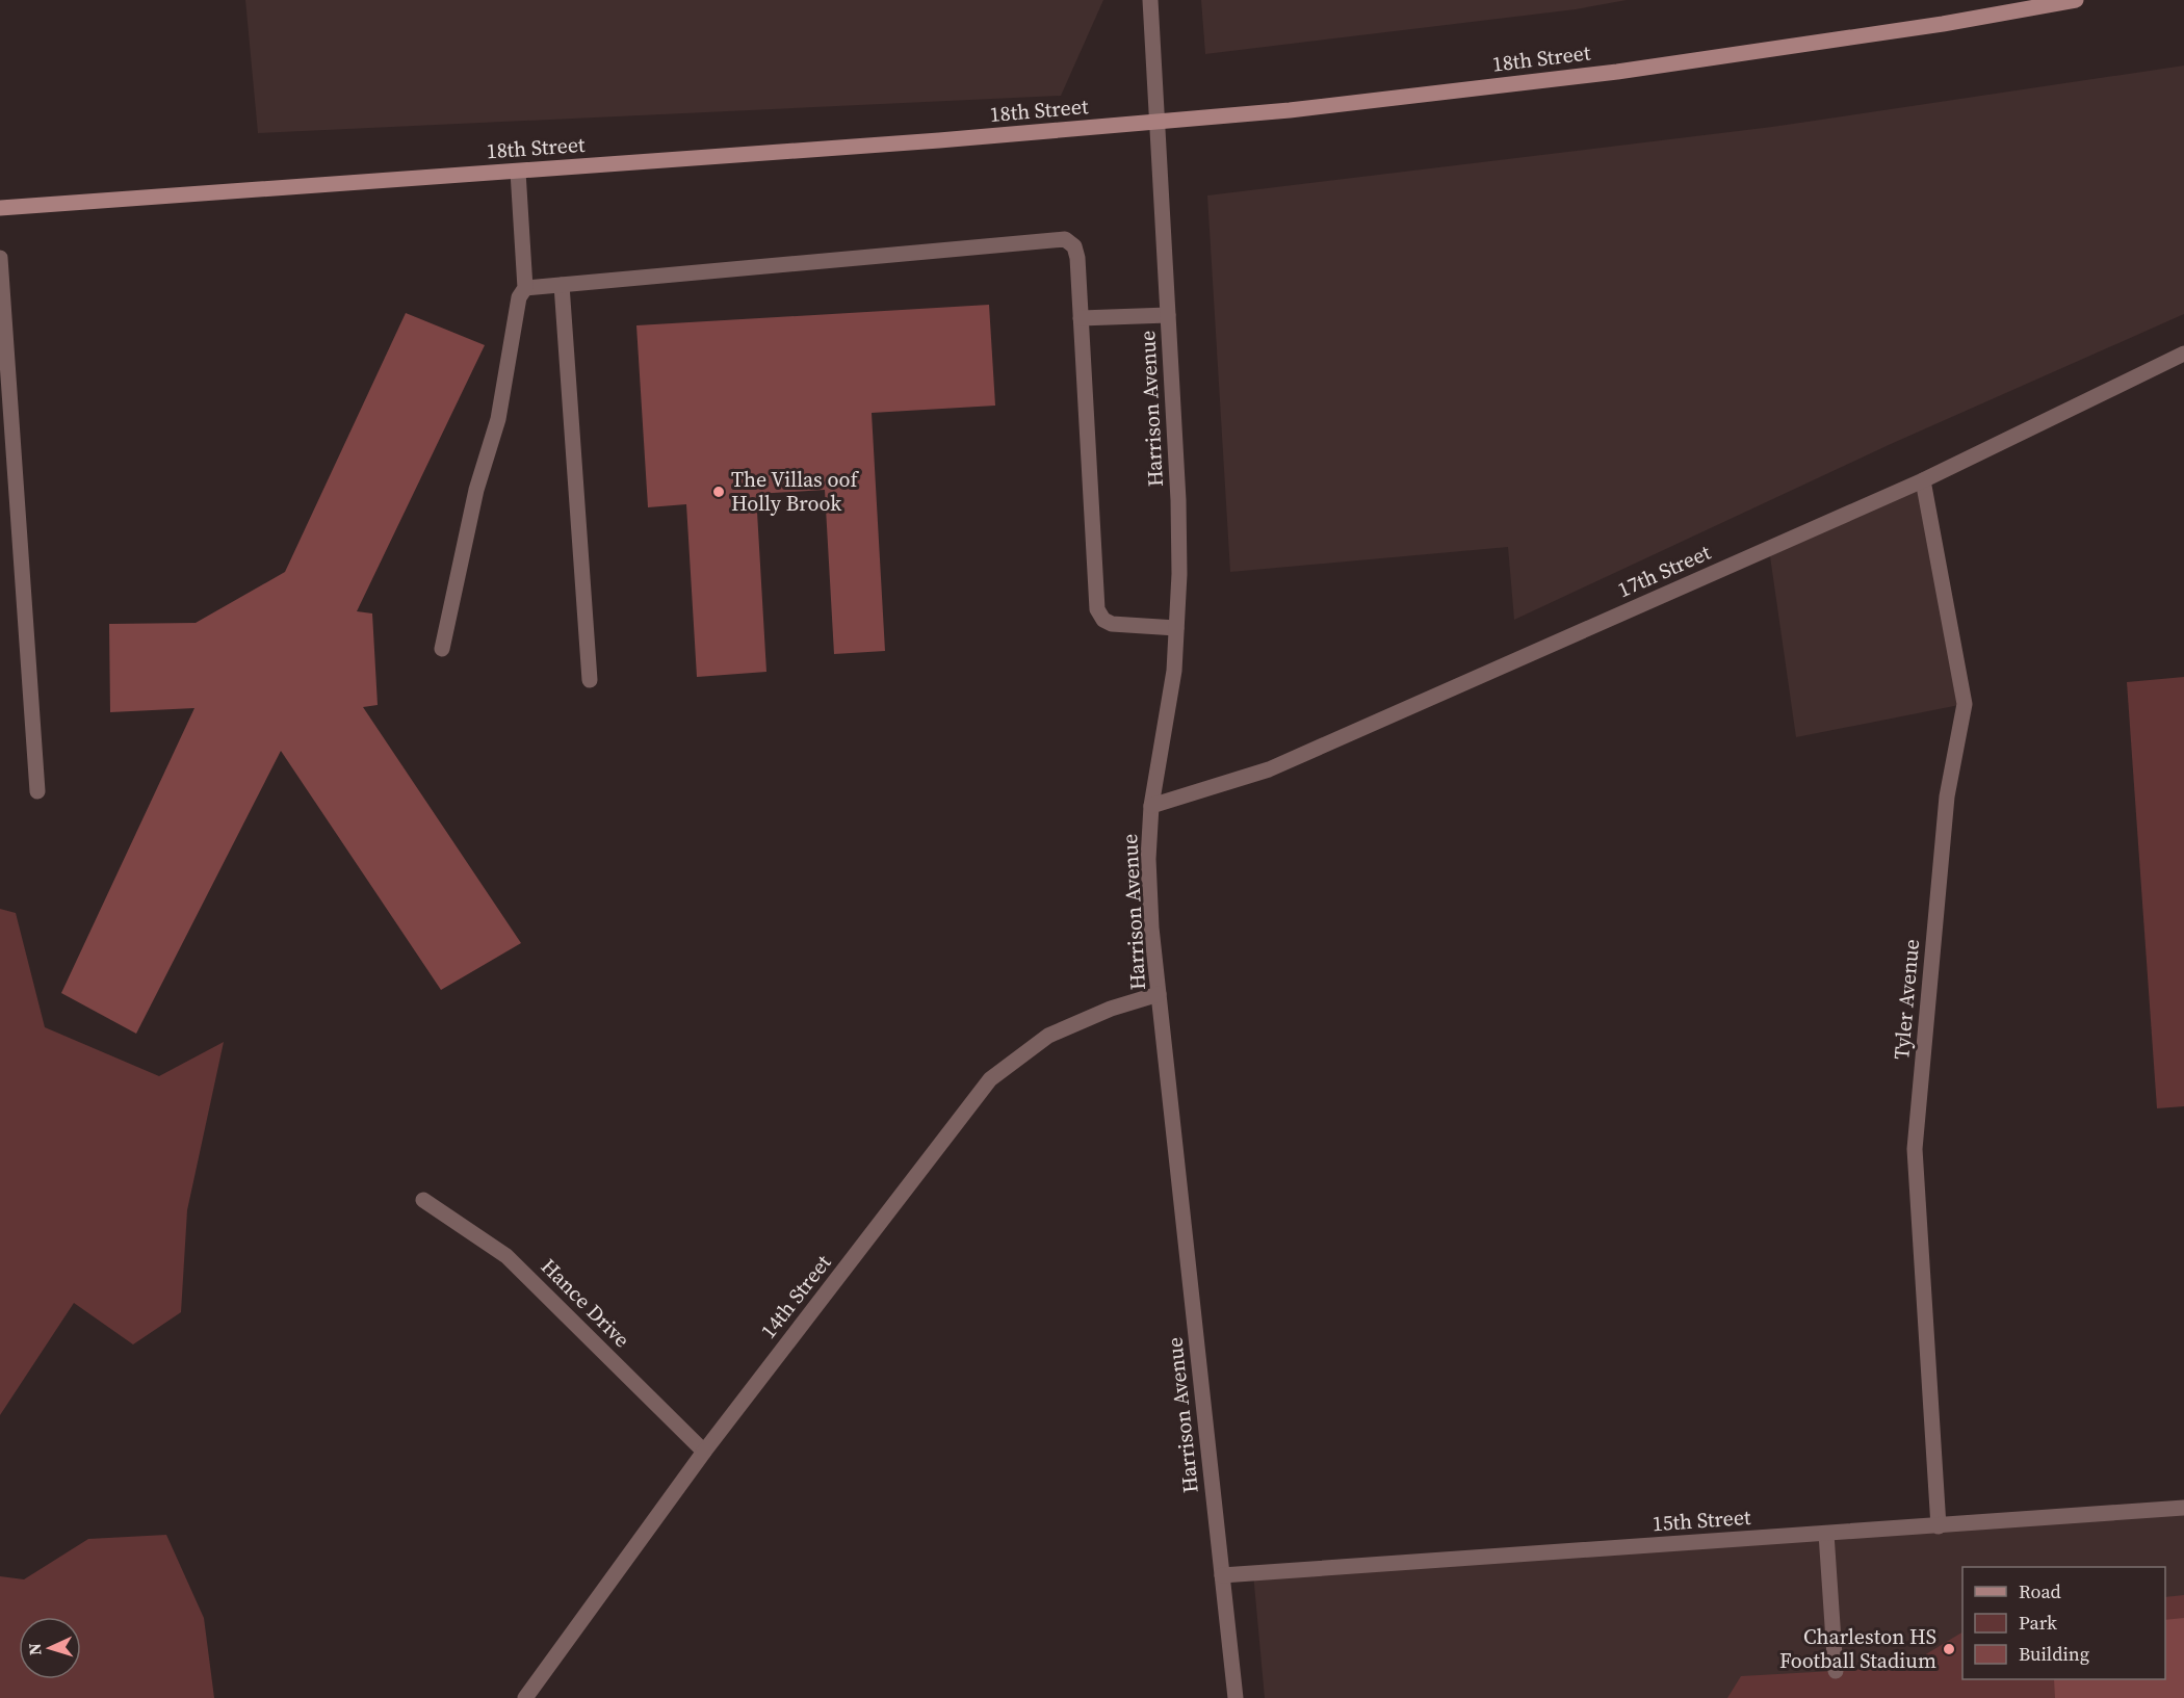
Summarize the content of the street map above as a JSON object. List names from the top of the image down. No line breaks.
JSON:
{"streets":{"main road":["18th Street"],"street":["Harrison Avenue","17th Street","Tyler Avenue","14th Street","Hance Drive","15th Street"]},"crossings":[["18th Street","Harrison Avenue"],["Harrison Avenue","17th Street"],["Harrison Avenue","14th Street"],["Harrison Avenue","15th Street"],["17th Street","Tyler Avenue"],["Tyler Avenue","15th Street"],["14th Street","Hance Drive"]],"places":["The Villas oof Holly Brook","Charleston HS Football Stadium"],"legend":["Road","Park","Building"],"north":"left"}
